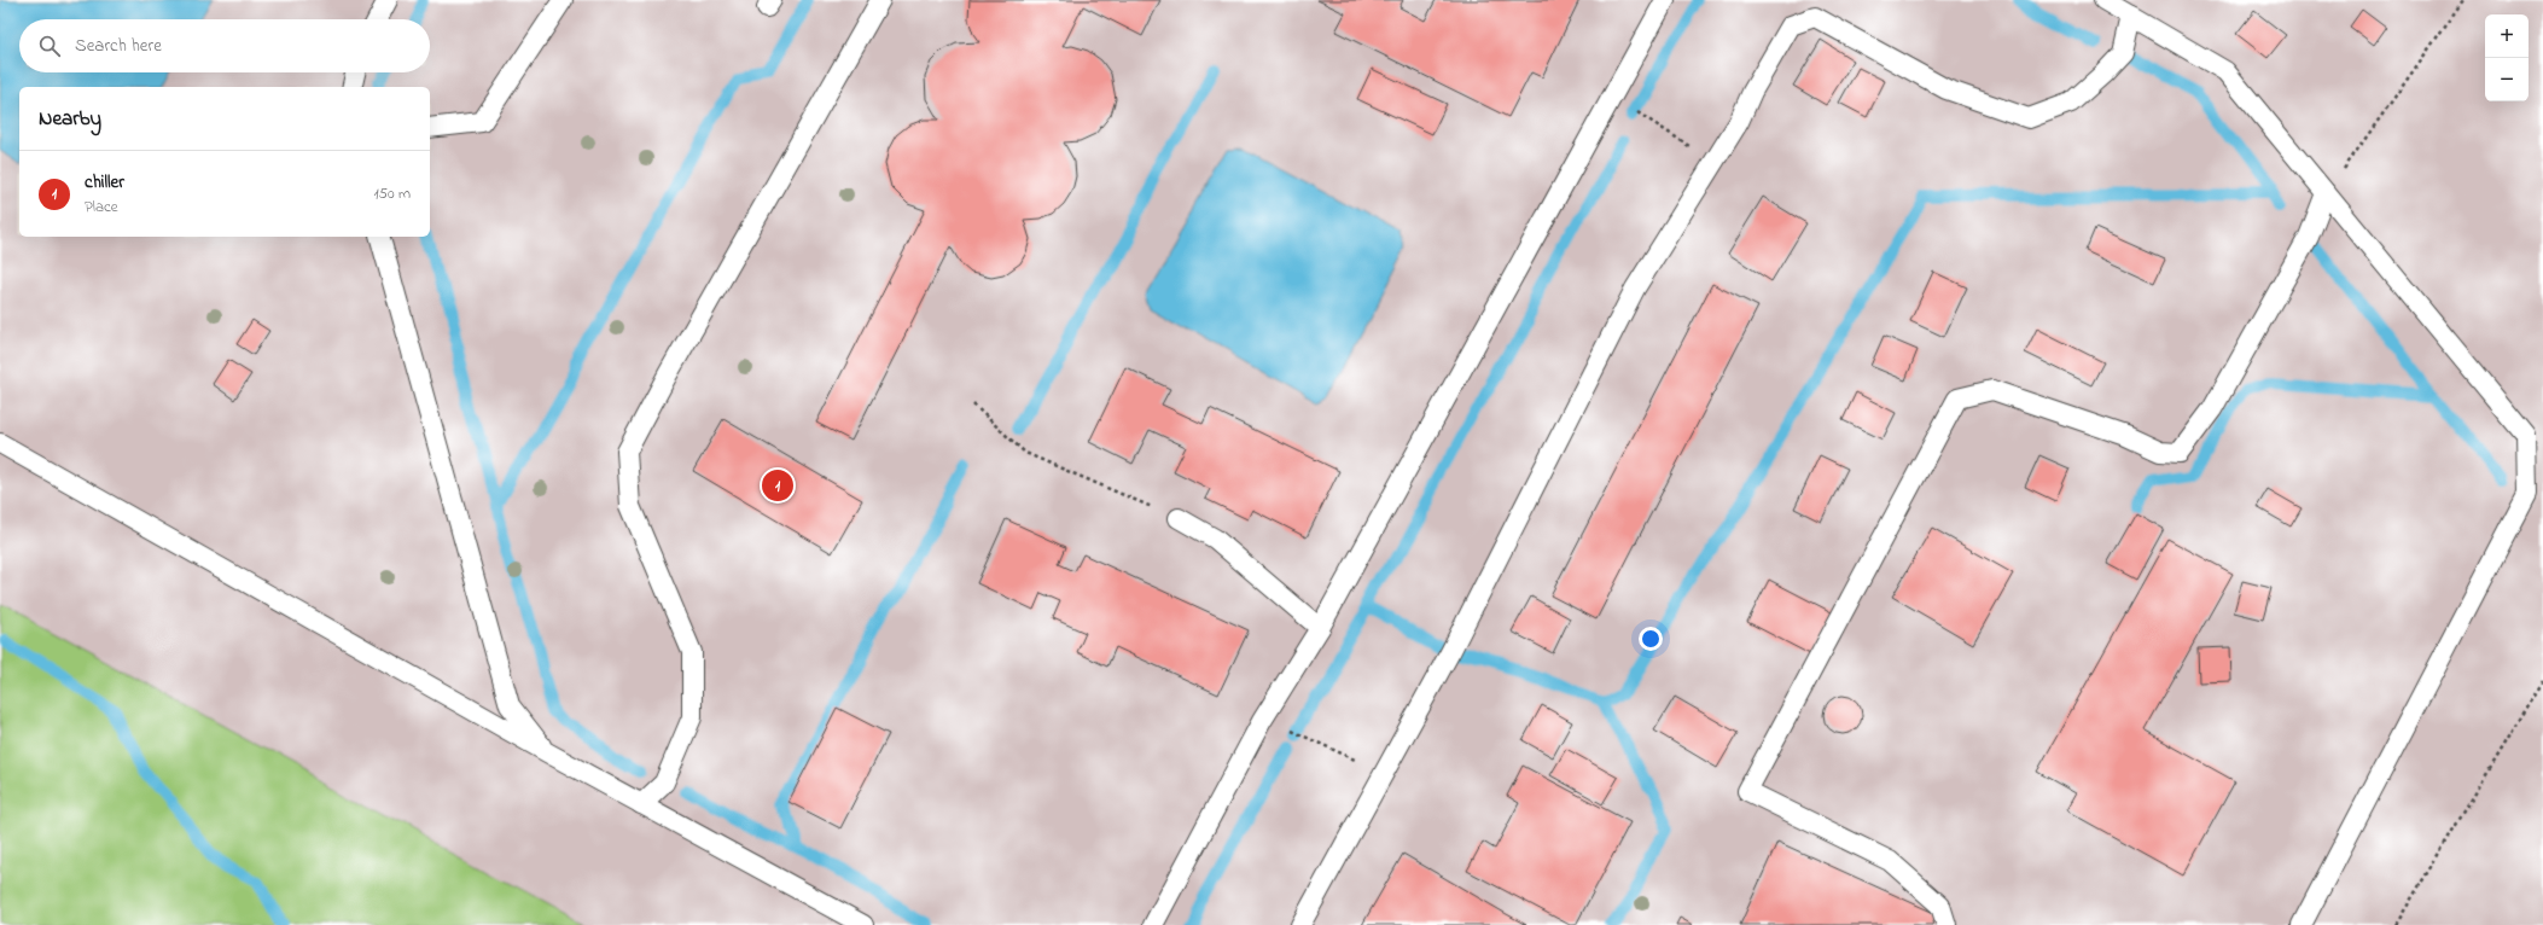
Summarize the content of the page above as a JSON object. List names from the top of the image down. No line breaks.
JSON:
{"page":{"map_buttons":["+","−"],"search":"Search here","heading":"Nearby","list":[{"mark":"1","name":"chiller","note":"Place","value":"150 m"}],"pins":"1"}}
